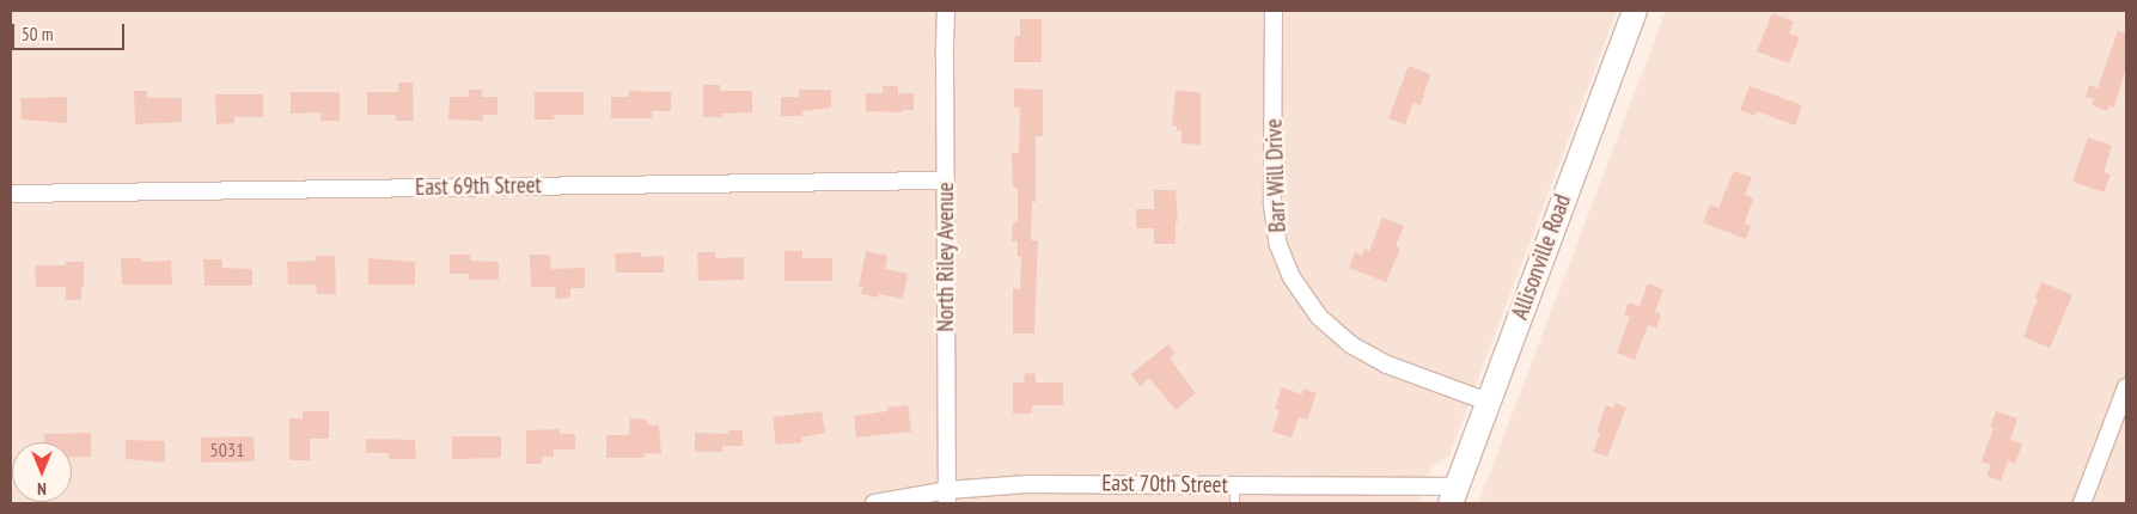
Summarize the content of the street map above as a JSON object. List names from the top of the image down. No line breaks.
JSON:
{"streets":{"main road":["Allisonville Road"],"street":["Barr Will Drive","East 69th Street","North Riley Avenue","East 70th Street"]},"crossings":[["Barr Will Drive","Allisonville Road"],["East 69th Street","North Riley Avenue"],["North Riley Avenue","East 70th Street"],["Allisonville Road","East 70th Street"]],"house_numbers":["5031"],"scale_bar":"50 m","north":"bottom"}
